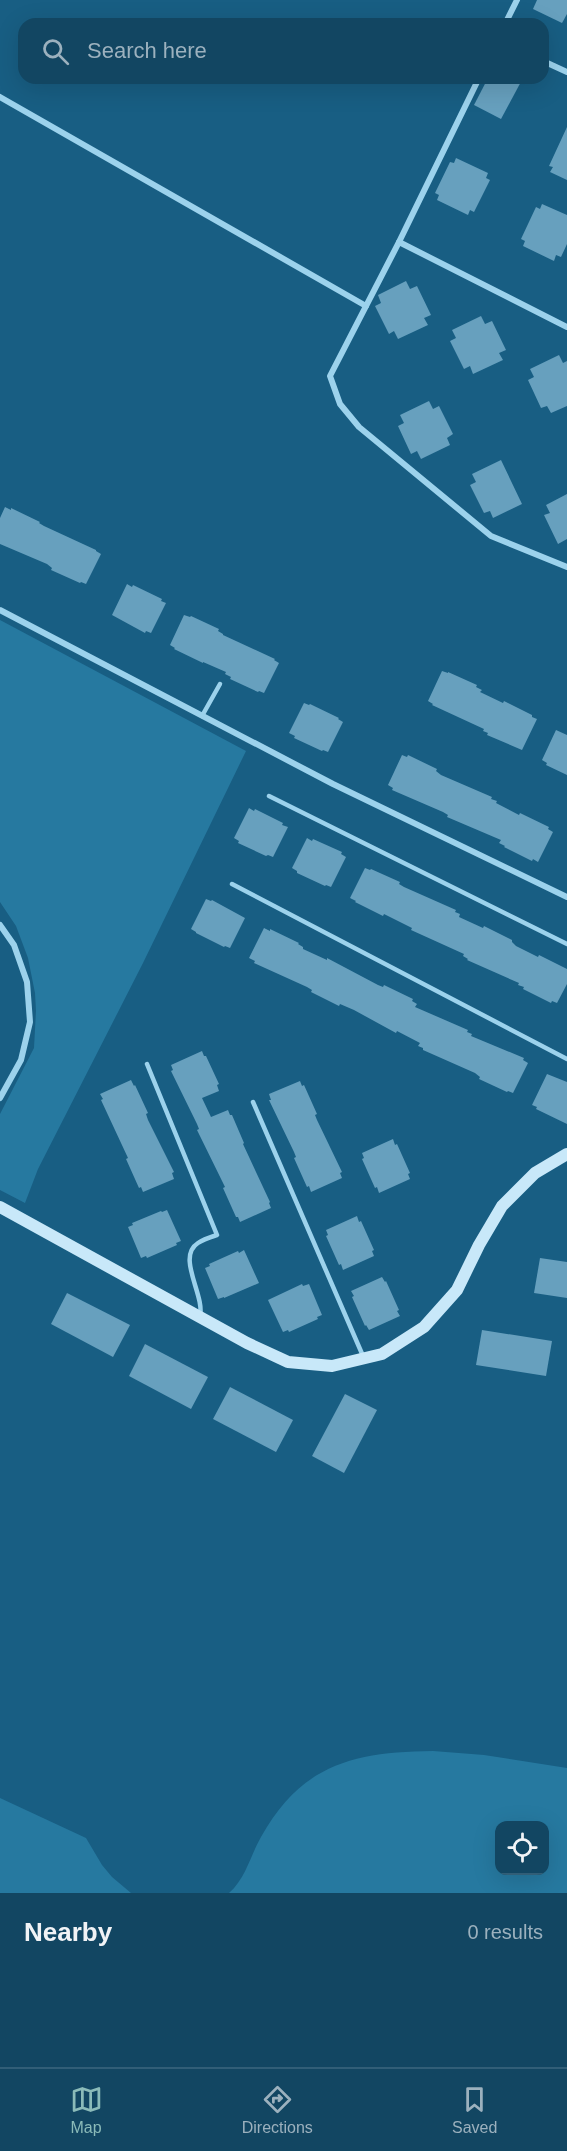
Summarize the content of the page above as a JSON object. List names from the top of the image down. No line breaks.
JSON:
{"page":{"search":"Search here","heading":["Nearby","0 results"],"nav":["Map","Directions","Saved"]}}
